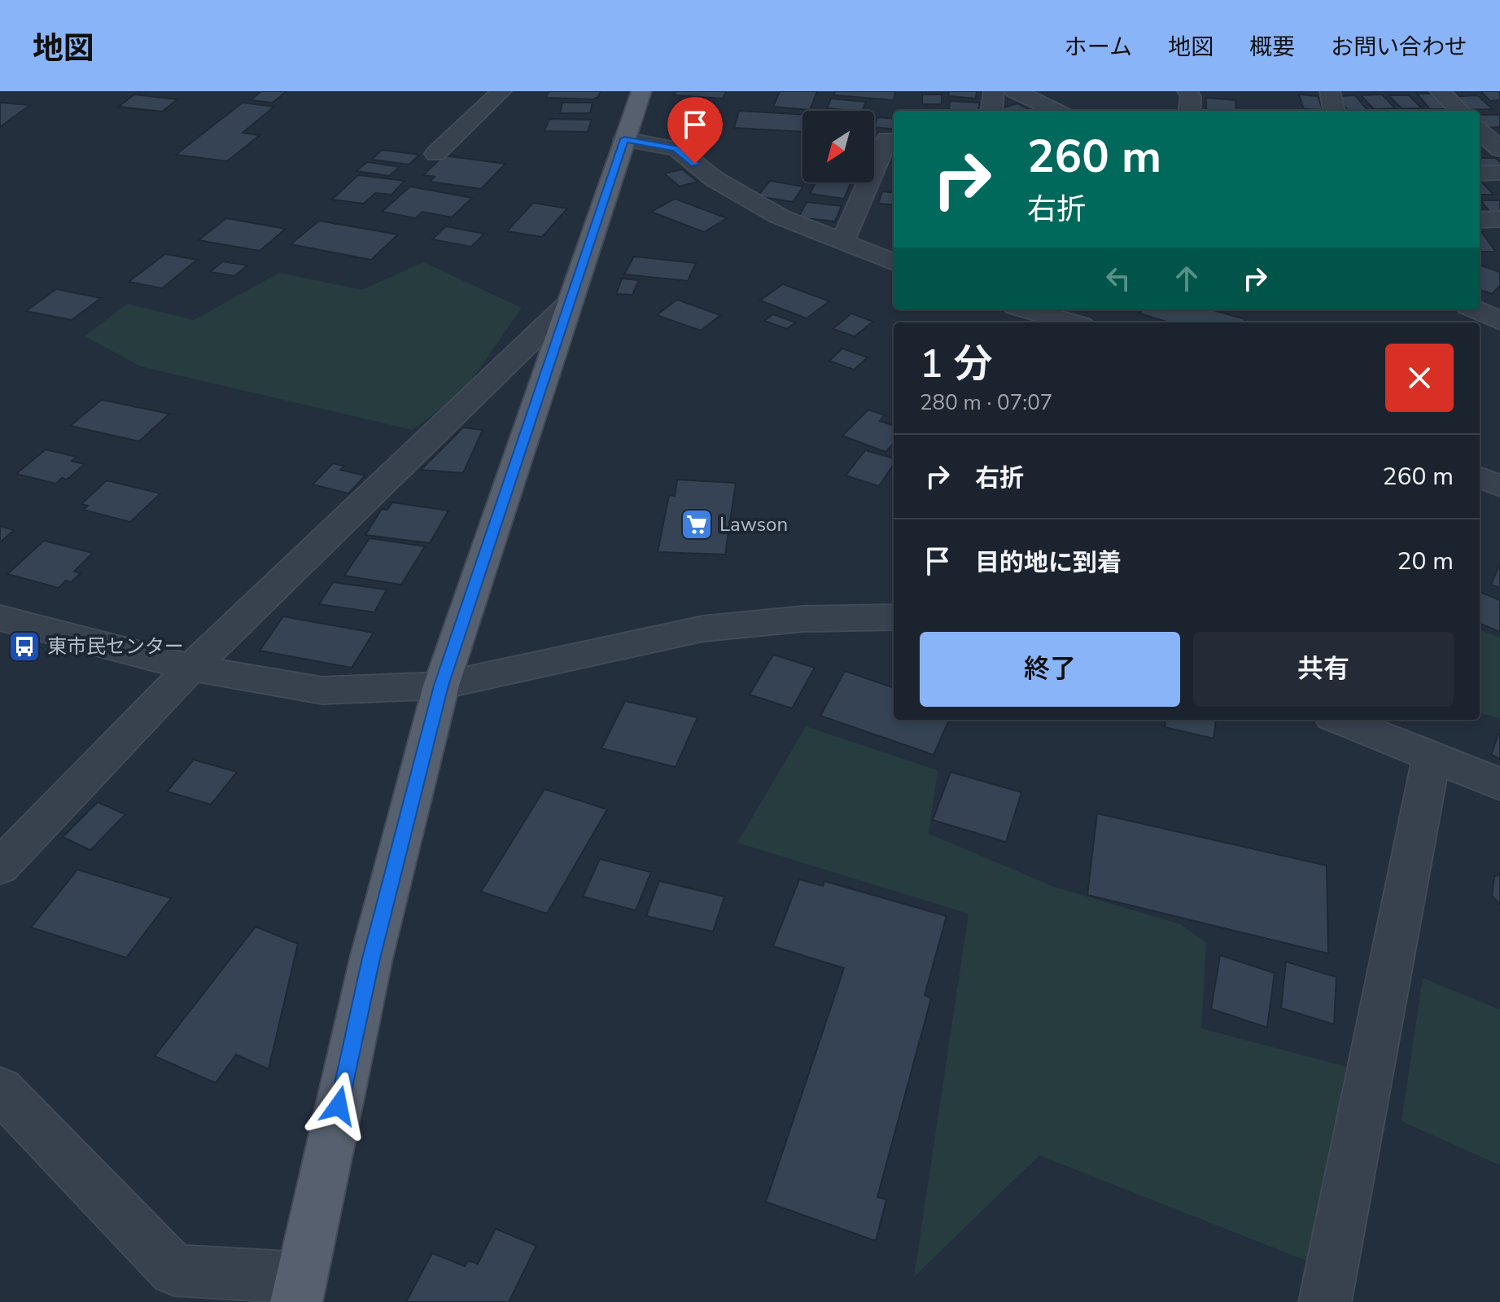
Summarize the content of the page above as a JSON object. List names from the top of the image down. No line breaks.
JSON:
{"places":{"supermarket":["Lawson"],"bus stop":["東市民センター"]},"north":"bottom left","page":{"header":"地図","nav":["ホーム","地図","概要","お問い合わせ"],"turn":["260 m","右折"],"heading":["1 分","280 m · 07:07"],"list":[{"name":"右折","value":"260 m"},{"name":"目的地に到着","value":"20 m"}],"buttons":["終了","共有"]}}
